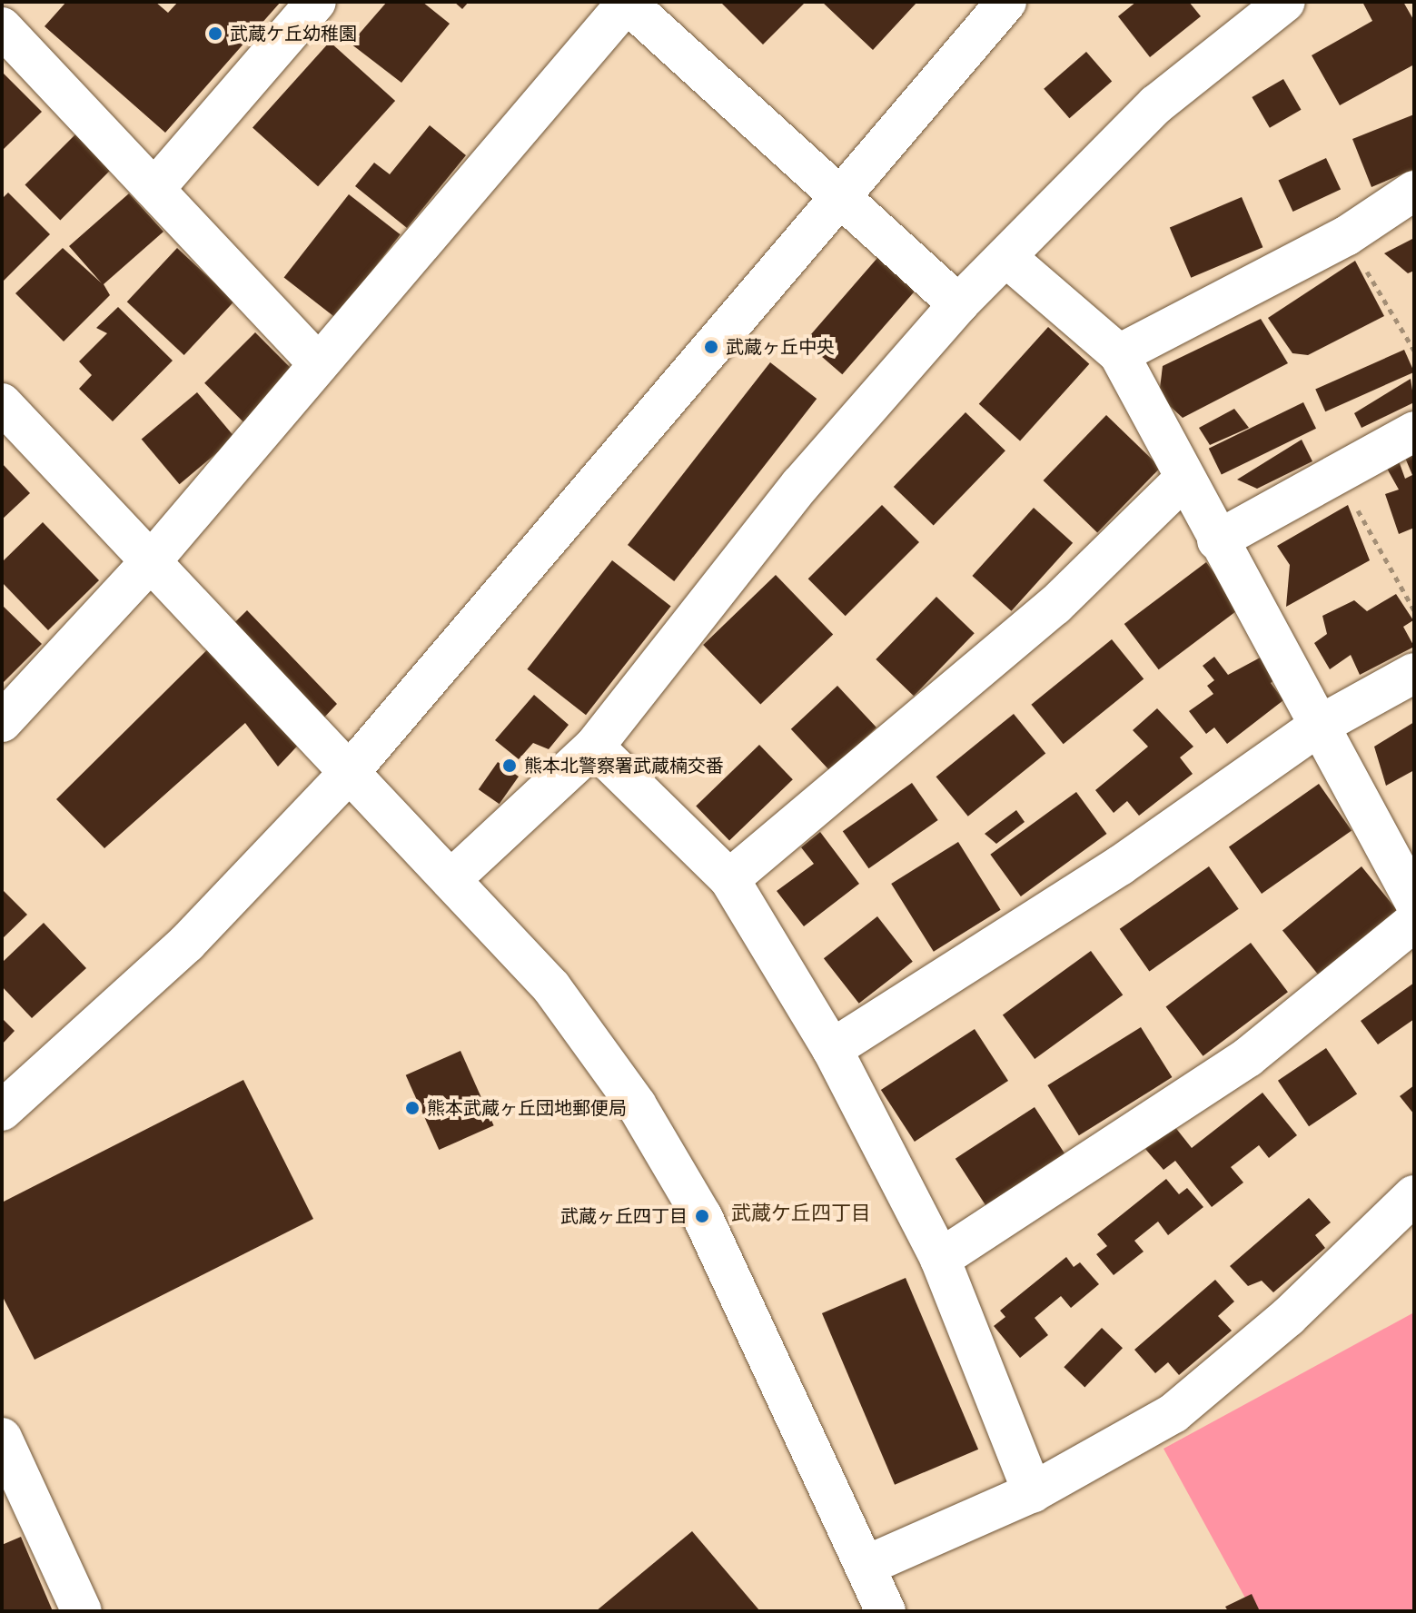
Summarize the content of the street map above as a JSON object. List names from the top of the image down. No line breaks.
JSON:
{"districts":["武蔵ケ丘四丁目"],"places":["武蔵ケ丘幼稚園","武蔵ヶ丘中央","熊本北警察署武蔵楠交番","熊本武蔵ヶ丘団地郵便局","武蔵ヶ丘四丁目"]}
